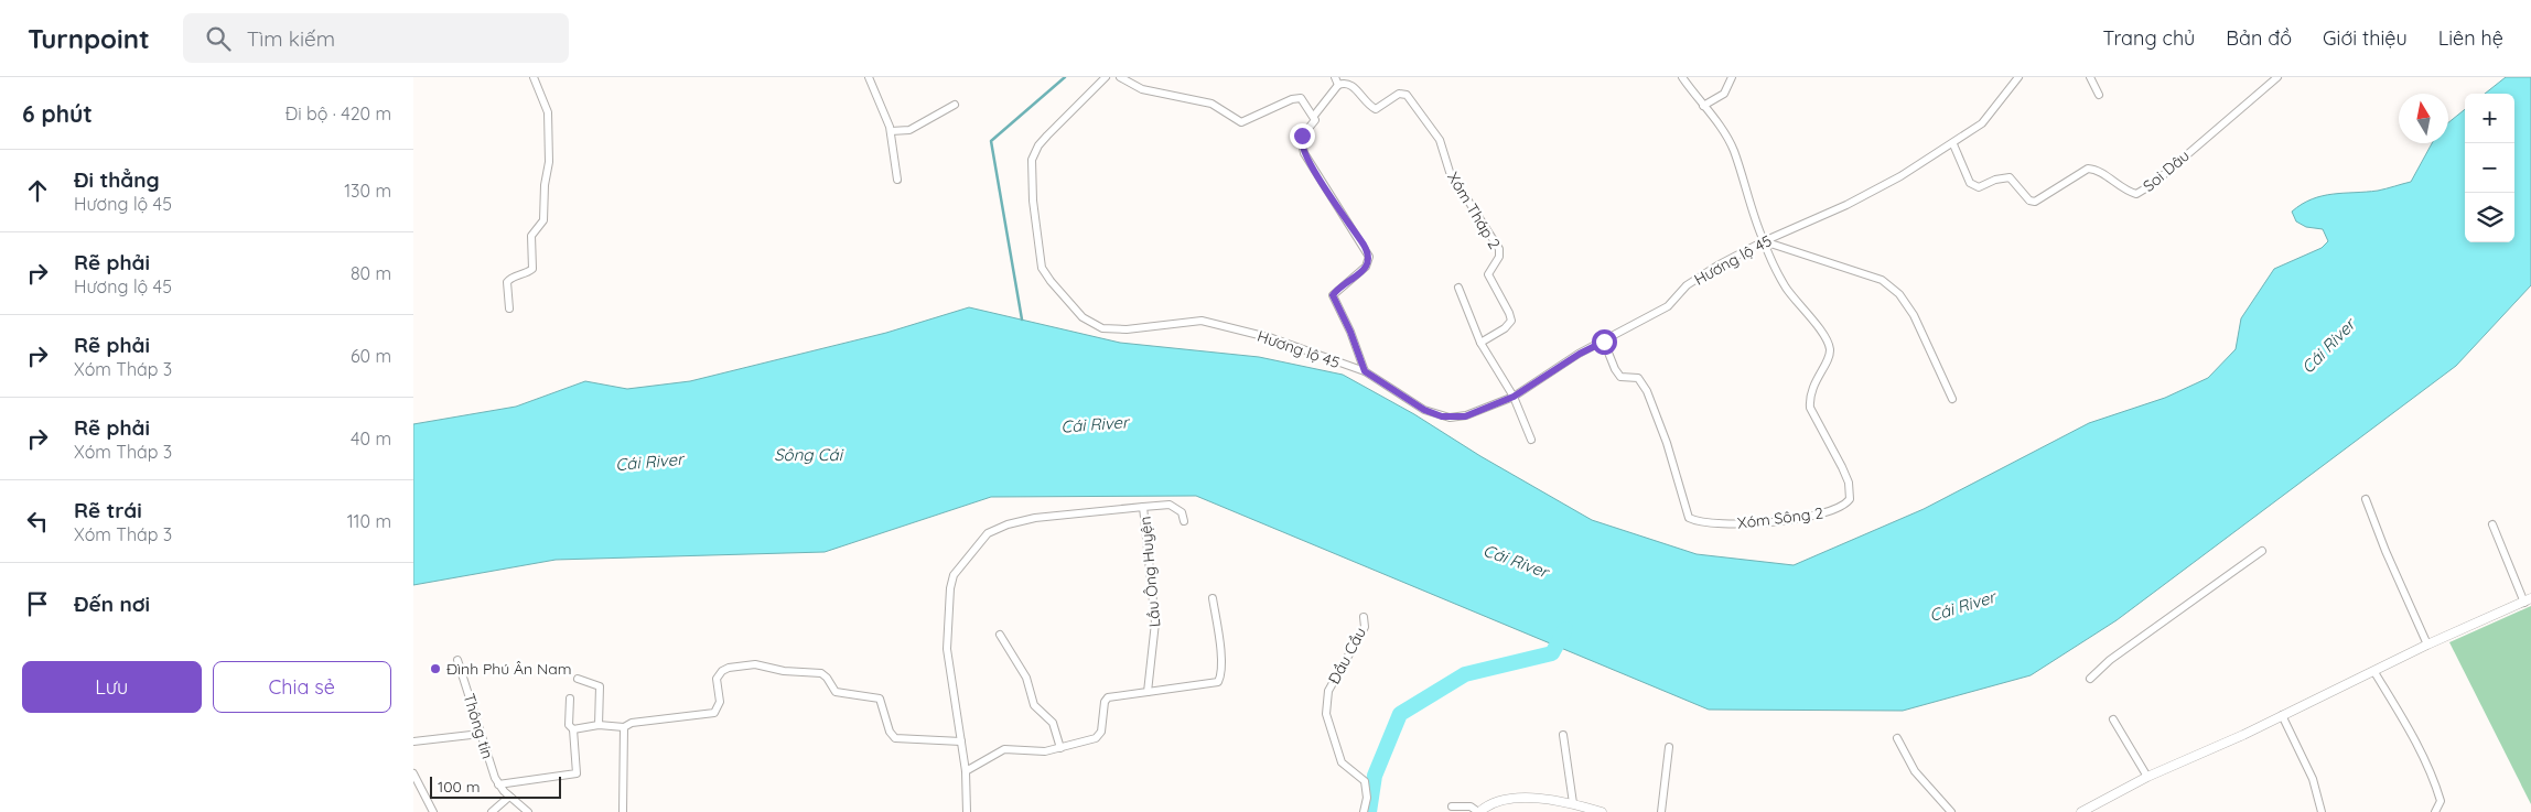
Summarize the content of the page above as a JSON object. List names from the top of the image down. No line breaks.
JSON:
{"streets":{"street":["Soi Dâu","Xóm Tháp 2","Hương lộ 45","Xóm Sông 2","Lầu Ông Huyện","Đầu Cầu","Thông tin"]},"crossings":[["Soi Dâu","Hương lộ 45"],["Hương lộ 45","Xóm Sông 2"]],"water":["Cái River","Sông Cái"],"places":["Đình Phú Ân Nam"],"scale_bar":"100 m","north":"top","page":{"header":"Turnpoint","search":"Tìm kiếm","nav":["Trang chủ","Bản đồ","Giới thiệu","Liên hệ"],"heading":["6 phút","Đi bộ · 420 m"],"map_buttons":["+","−"],"list":[["Đi thẳng","Hương lộ 45","130 m"],["Rẽ phải","Hương lộ 45","80 m"],["Rẽ phải","Xóm Tháp 3","60 m"],["Rẽ phải","Xóm Tháp 3","40 m"],["Rẽ trái","Xóm Tháp 3","110 m"],"Đến nơi"],"buttons":["Lưu","Chia sẻ"],"scale":"100 m"}}
